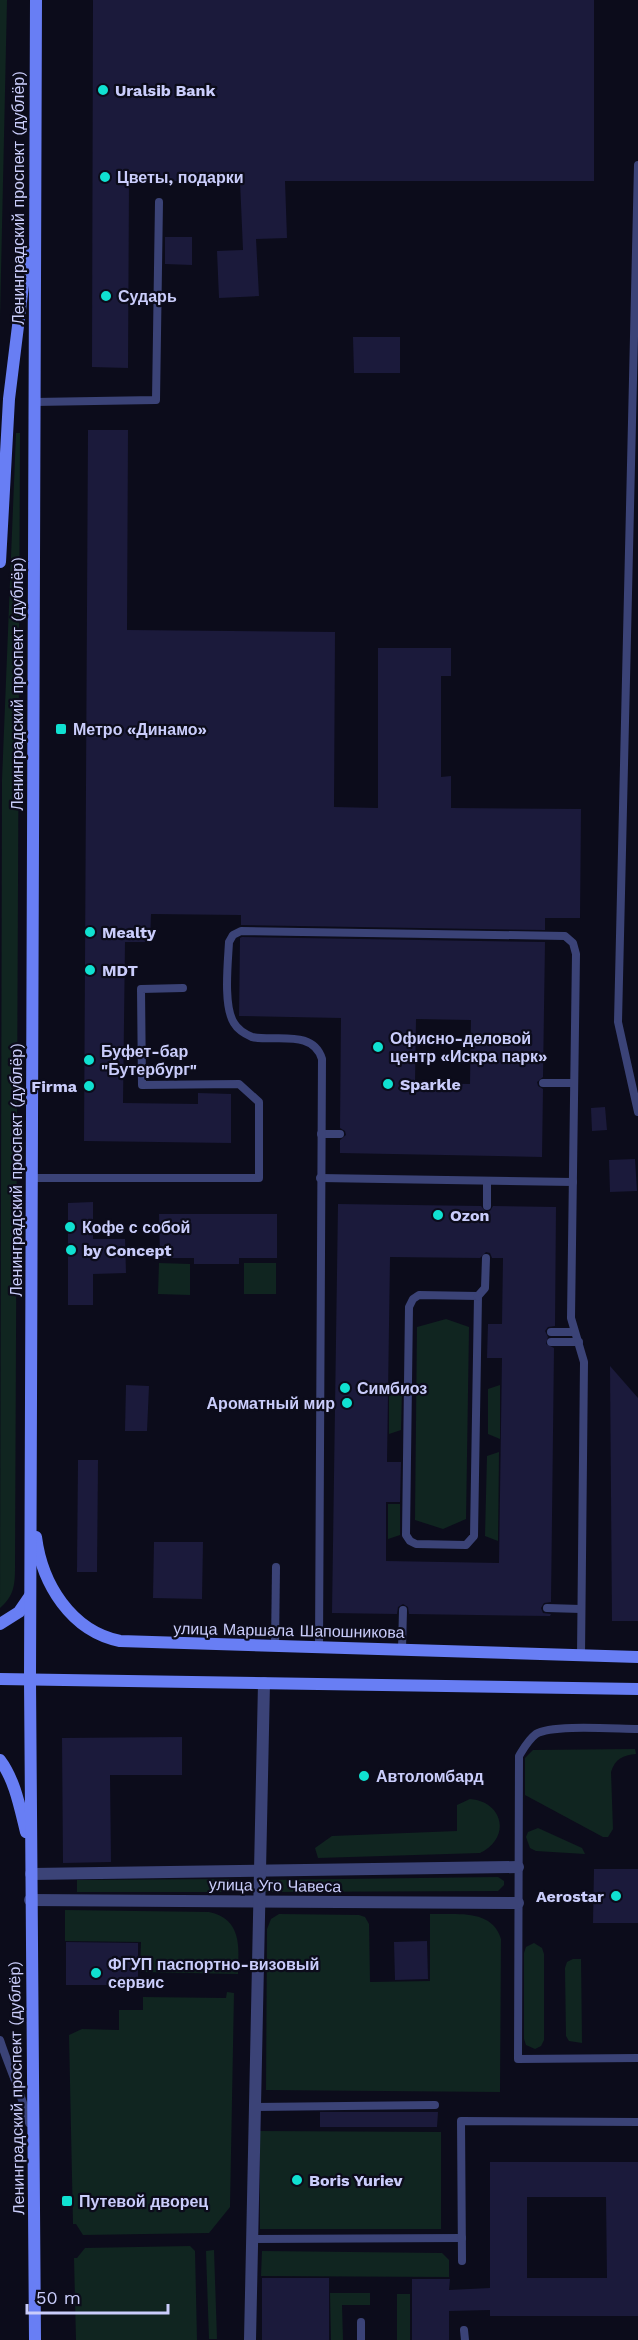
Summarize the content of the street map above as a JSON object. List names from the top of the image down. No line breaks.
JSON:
{"streets":{"main road":["Ленинградский проспект (дублёр)","улица Маршала Шапошникова"],"street":["улица Уго Чавеса"]},"crossings":[["Ленинградский проспект (дублёр)","улица Маршала Шапошникова"],["Ленинградский проспект (дублёр)","улица Уго Чавеса"]],"places":{"other":["Uralsib Bank","Цветы, подарки","Сударь","Mealty","MDT","Офисно-деловой центр «Искра парк»","Буфет-бар \"Бутербург\"","Sparkle","Firma","Ozon","Кофе с собой","by Concept","Симбиоз","Ароматный мир","Автоломбард","Aerostar","ФГУП паспортно-визовый сервис","Boris Yuriev"],"transit":["Метро «Динамо»","Путевой дворец"]},"scale_bar":"50 m"}
